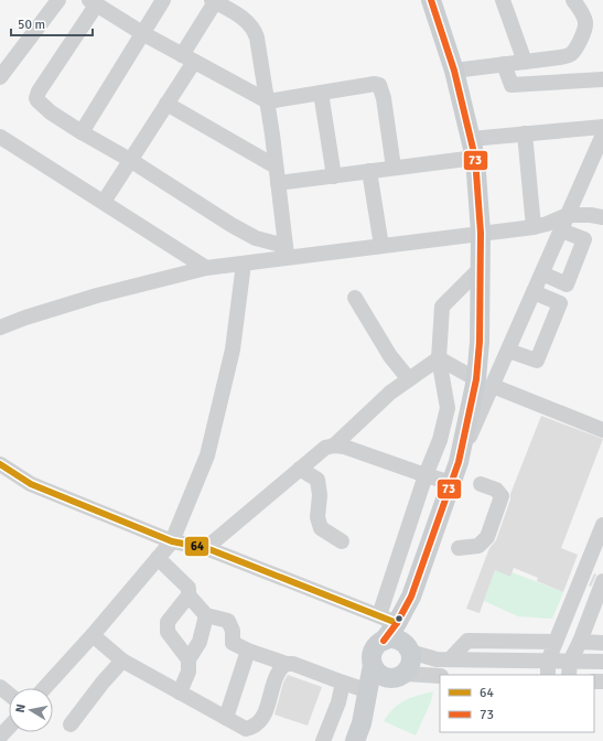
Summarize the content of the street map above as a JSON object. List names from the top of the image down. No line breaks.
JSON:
{"lines":["transit line 73","transit line 64"],"legend":["64","73"],"scale_bar":"50 m","north":"left"}
